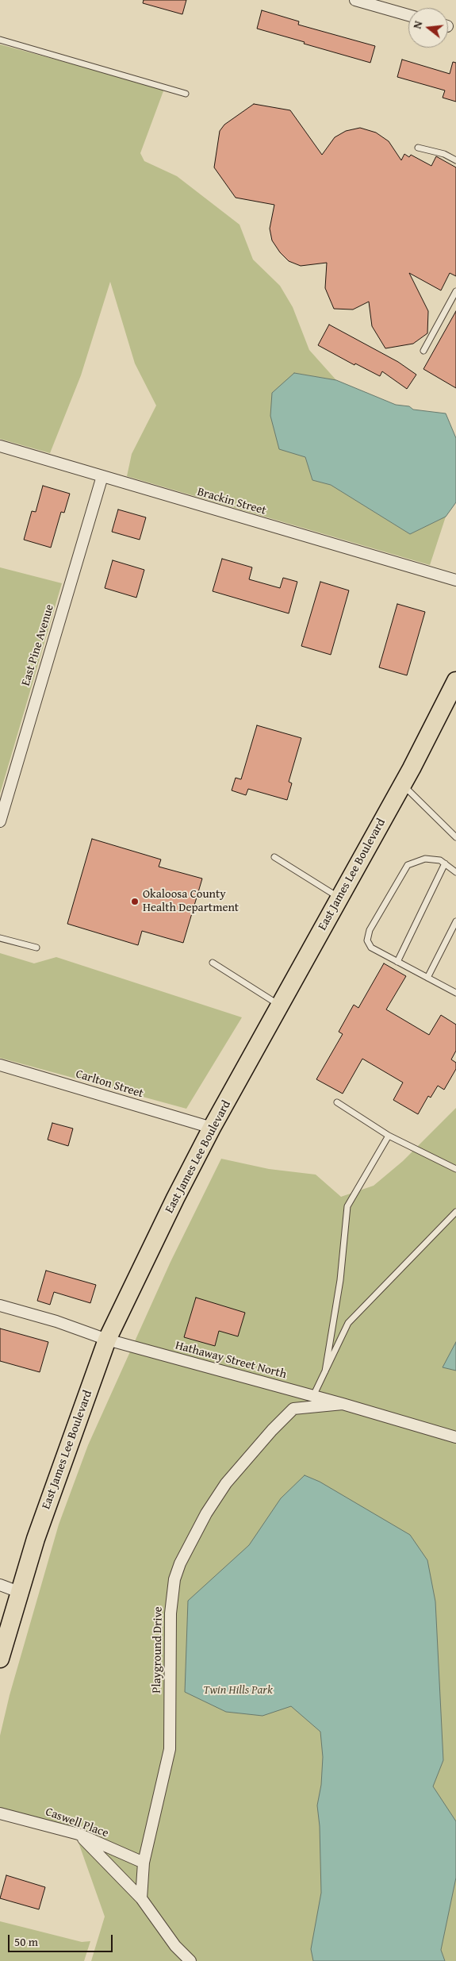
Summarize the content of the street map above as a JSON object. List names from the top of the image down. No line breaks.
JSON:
{"streets":{"main road":["East James Lee Boulevard"],"street":["Brackin Street","East Pine Avenue","Carlton Street","Hathaway Street North","Playground Drive","Caswell Place"]},"crossings":[["Brackin Street","East Pine Avenue"],["East James Lee Boulevard","Carlton Street"],["East James Lee Boulevard","Hathaway Street North"],["Hathaway Street North","Playground Drive"],["Playground Drive","Caswell Place"]],"parks":["Twin Hills Park"],"places":["Okaloosa County Health Department"],"scale_bar":"50 m","north":"left"}
